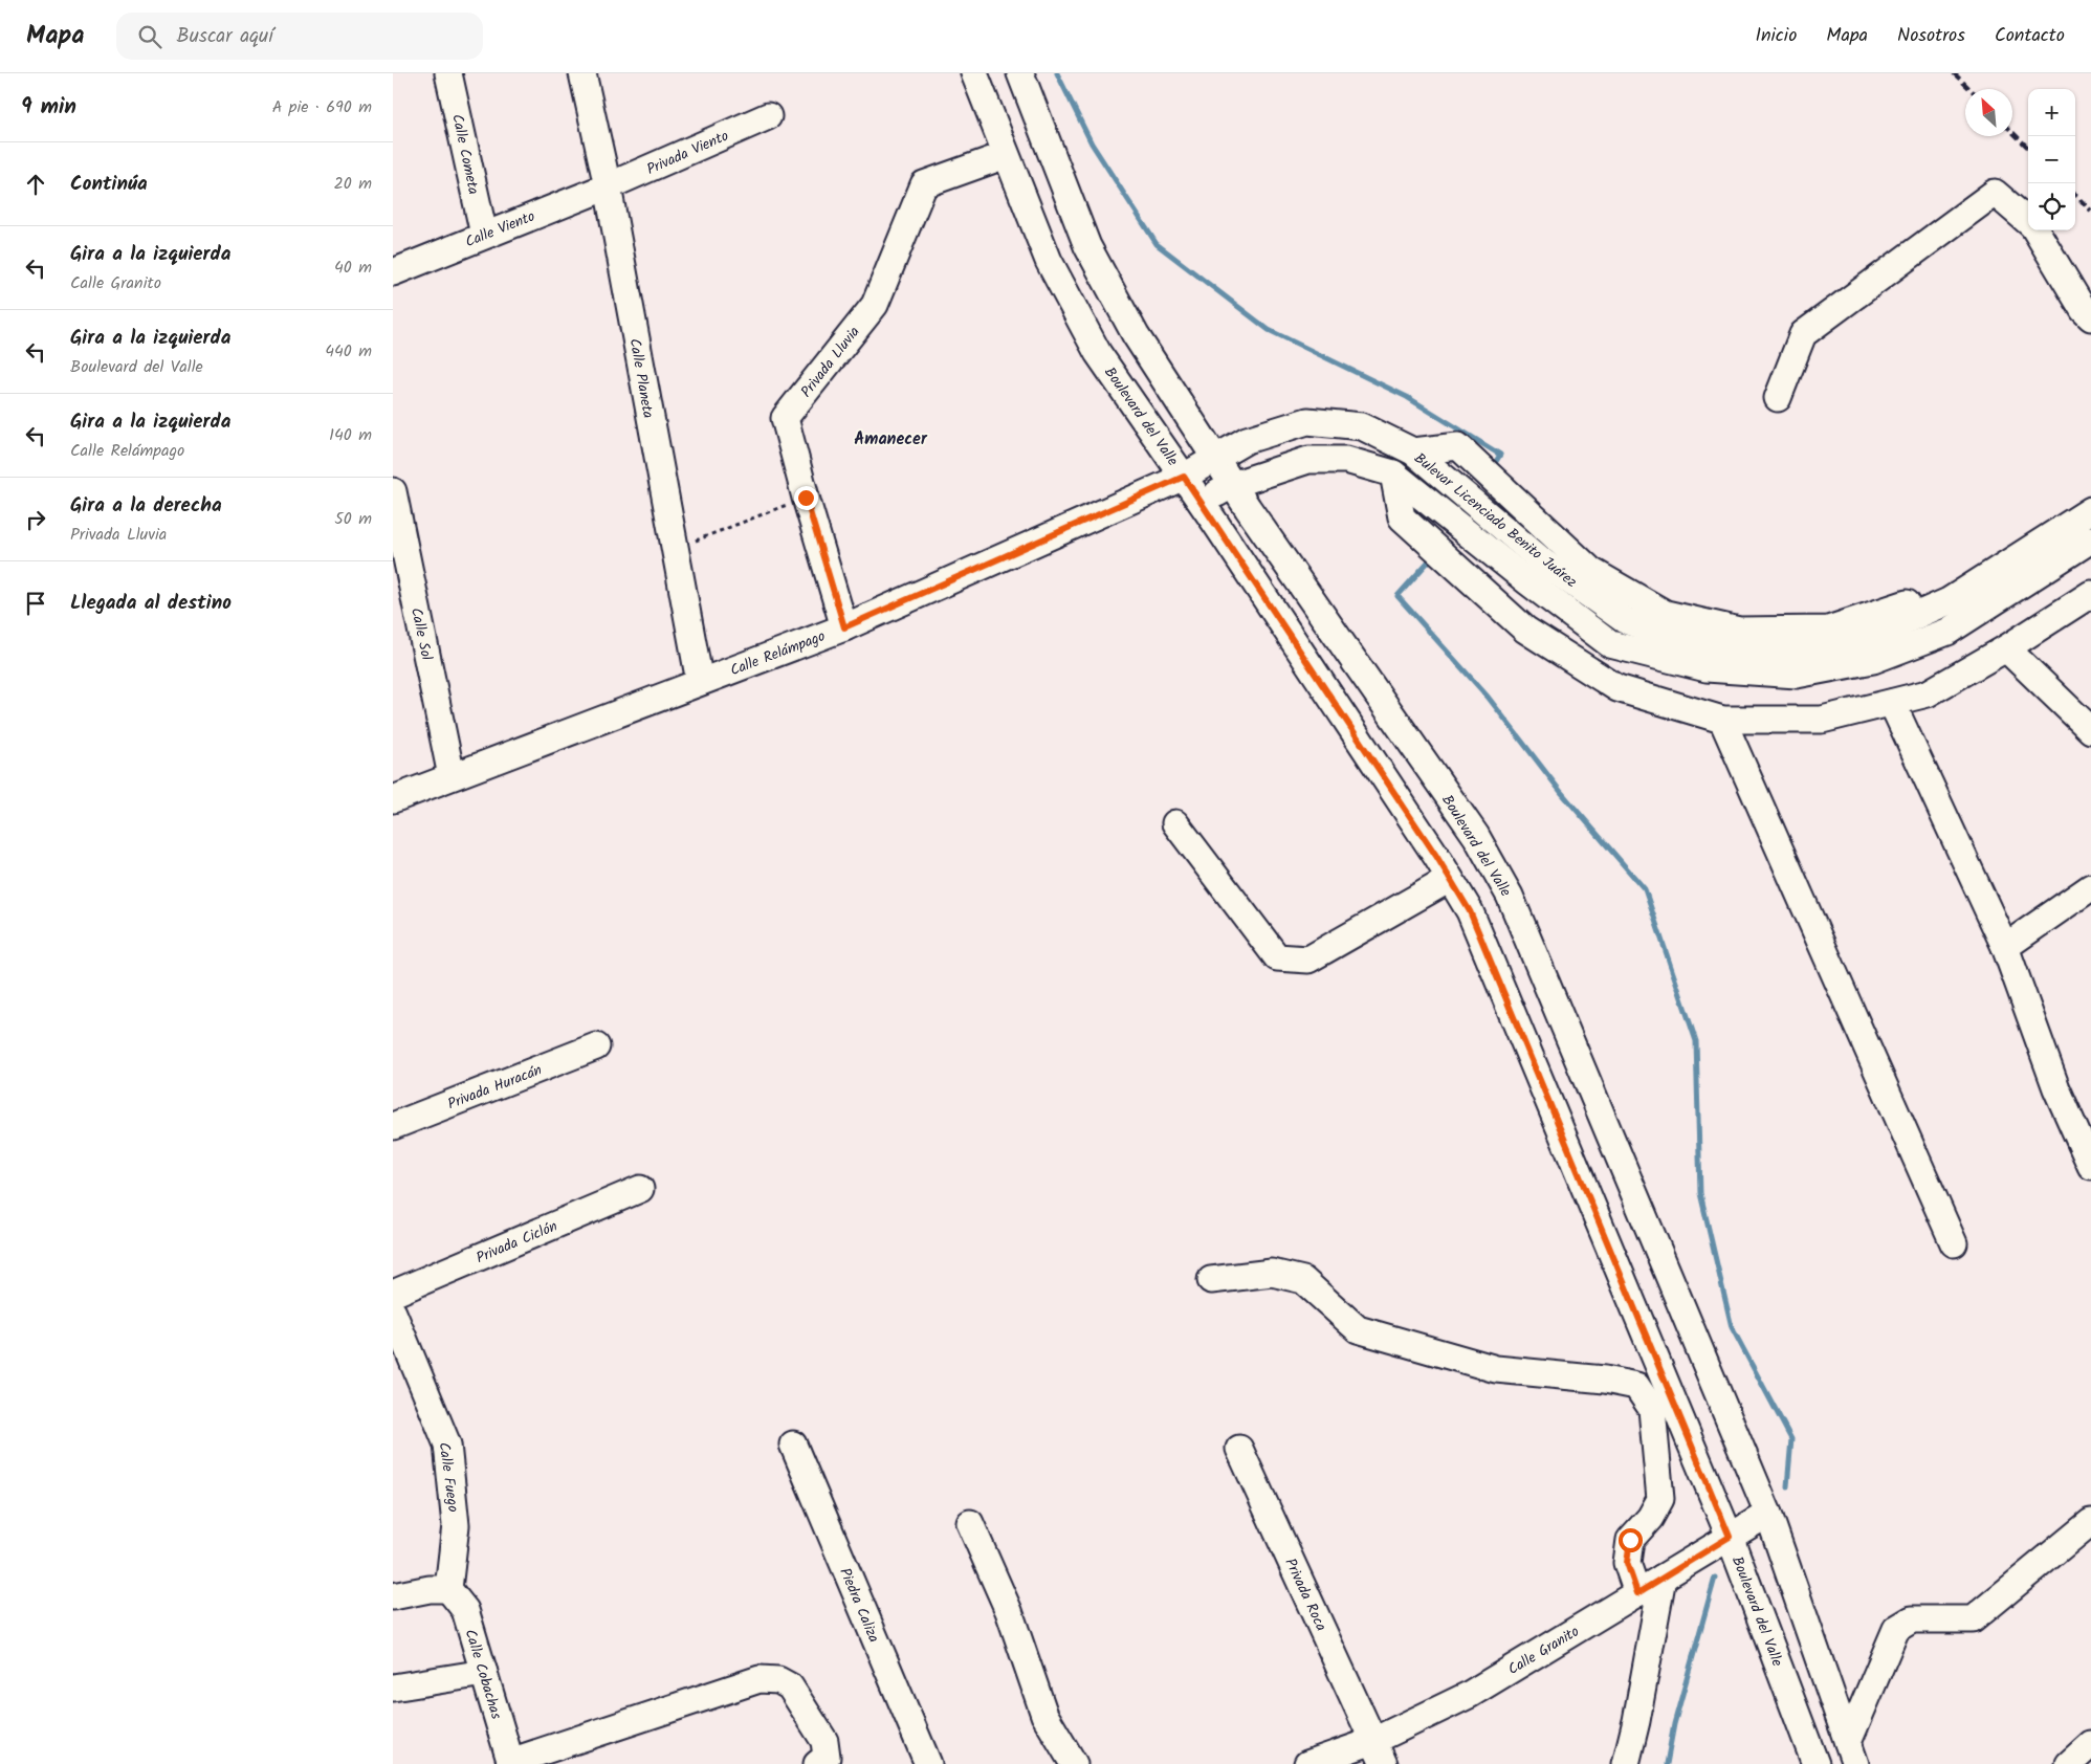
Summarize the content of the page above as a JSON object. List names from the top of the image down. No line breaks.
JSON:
{"streets":{"street":["Privada Viento","Calle Cometa","Calle Viento","Privada Lluvia","Calle Planeta","Boulevard del Valle","Bulevar Licenciado Benito Juárez","Calle Sol","Calle Relámpago","Privada Huracán","Privada Ciclón","Calle Fuego","Privada Roca","Piedra Caliza","Calle Granito","Calle Cobachas"]},"crossings":[["Privada Viento","Calle Viento"],["Privada Viento","Calle Planeta"],["Calle Cometa","Calle Viento"],["Calle Viento","Calle Planeta"],["Privada Lluvia","Boulevard del Valle"],["Privada Lluvia","Calle Relámpago"],["Calle Planeta","Calle Relámpago"],["Boulevard del Valle","Bulevar Licenciado Benito Juárez"],["Boulevard del Valle","Calle Relámpago"],["Boulevard del Valle","Calle Granito"],["Bulevar Licenciado Benito Juárez","Calle Relámpago"],["Calle Sol","Calle Relámpago"],["Calle Fuego","Calle Cobachas"],["Privada Roca","Calle Granito"]],"districts":["Amanecer"],"north":"top left","page":{"header":"Mapa","search":"Buscar aquí","nav":["Inicio","Mapa","Nosotros","Contacto"],"heading":["9 min","A pie · 690 m"],"map_buttons":["+","−"],"list":[["Continúa","20 m"],["Gira a la izquierda","Calle Granito","40 m"],["Gira a la izquierda","Boulevard del Valle","440 m"],["Gira a la izquierda","Calle Relámpago","140 m"],["Gira a la derecha","Privada Lluvia","50 m"],"Llegada al destino"]}}
